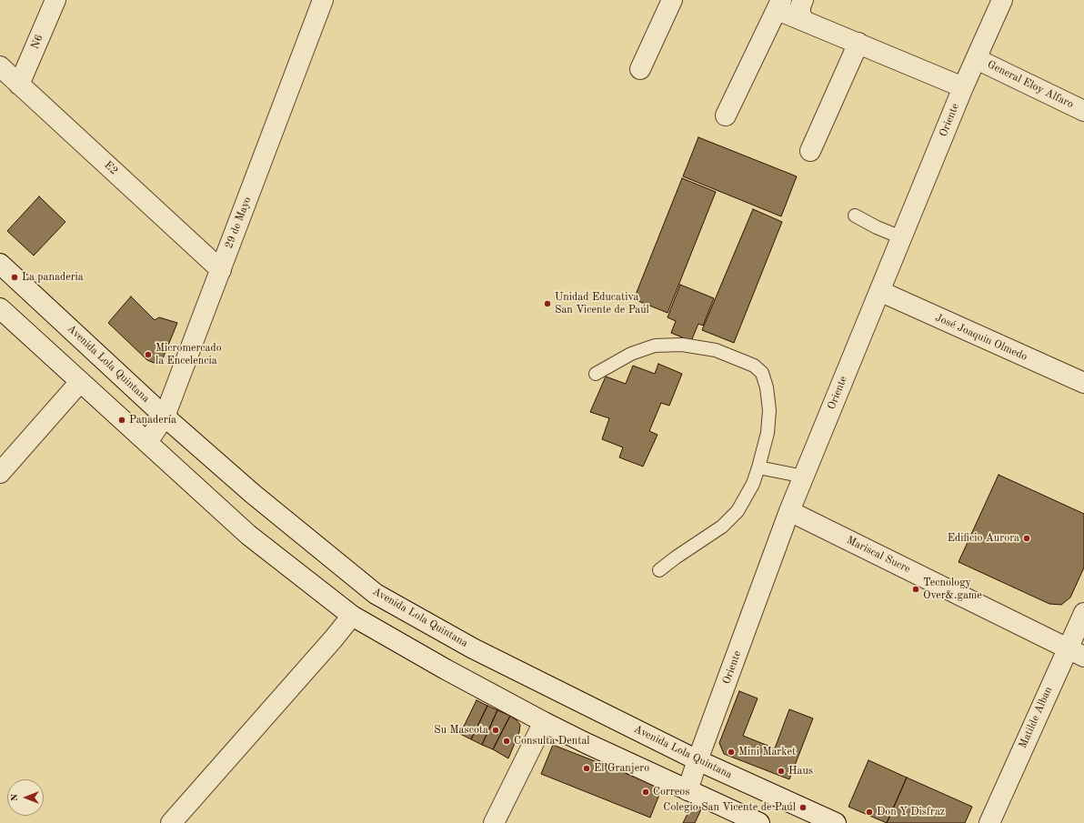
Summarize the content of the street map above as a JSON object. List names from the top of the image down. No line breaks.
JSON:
{"streets":{"street":["N6","General Eloy Alfaro","Oriente","E2","29 de Mayo","José Joaquin Olmedo","Avenida Lola Quintana","Mariscal Sucre","Matilde Alban"]},"crossings":[["N6","E2"],["General Eloy Alfaro","Oriente"],["Oriente","José Joaquin Olmedo"],["Oriente","Avenida Lola Quintana"],["Oriente","Mariscal Sucre"],["E2","29 de Mayo"],["29 de Mayo","Avenida Lola Quintana"],["Mariscal Sucre","Matilde Alban"]],"places":["La panaderia","Unidad Educativa San Vicente de Paúl","Micromercado la Encelencia","Panadería","Edificio Aurora","Tecnology Over&.game","Su Mascota","Consulta Dental","Mini Market","El Granjero","Haus","Correos","Colegio San Vicente de Paúl","Don Y Disfraz"],"north":"left"}
